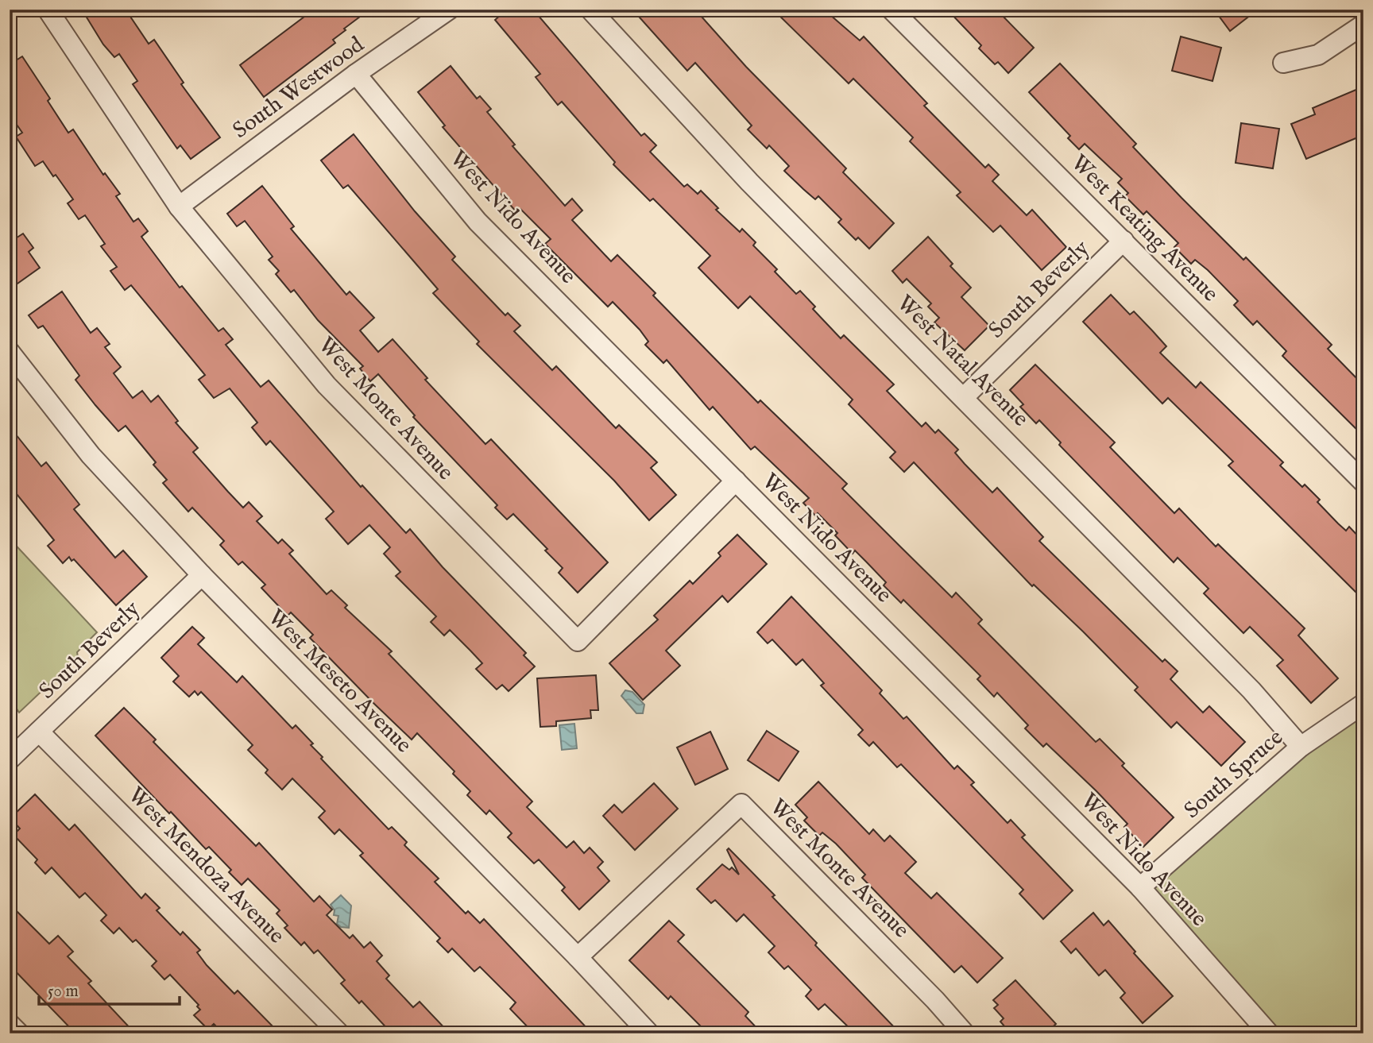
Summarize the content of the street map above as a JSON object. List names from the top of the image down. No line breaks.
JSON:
{"streets":{"street":["South Westwood","West Nido Avenue","West Keating Avenue","South Beverly","West Natal Avenue","West Monte Avenue","West Meseto Avenue","South Spruce","West Mendoza Avenue"]},"crossings":[["South Westwood","West Nido Avenue"],["South Westwood","West Monte Avenue"],["West Nido Avenue","West Monte Avenue"],["West Nido Avenue","South Spruce"],["West Keating Avenue","South Beverly"],["South Beverly","West Natal Avenue"],["South Beverly","West Meseto Avenue"],["South Beverly","West Mendoza Avenue"],["West Natal Avenue","South Spruce"],["West Monte Avenue","West Meseto Avenue"]],"scale_bar":"50 m"}
